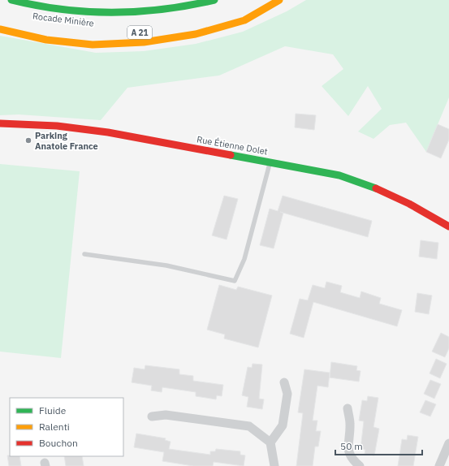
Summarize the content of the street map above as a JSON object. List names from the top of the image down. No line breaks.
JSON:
{"streets":{"main road":["Rocade Minière","Rue Étienne Dolet"]},"places":["Parking Anatole France"],"legend":["Fluide","Ralenti","Bouchon"],"scale_bar":"50 m"}
